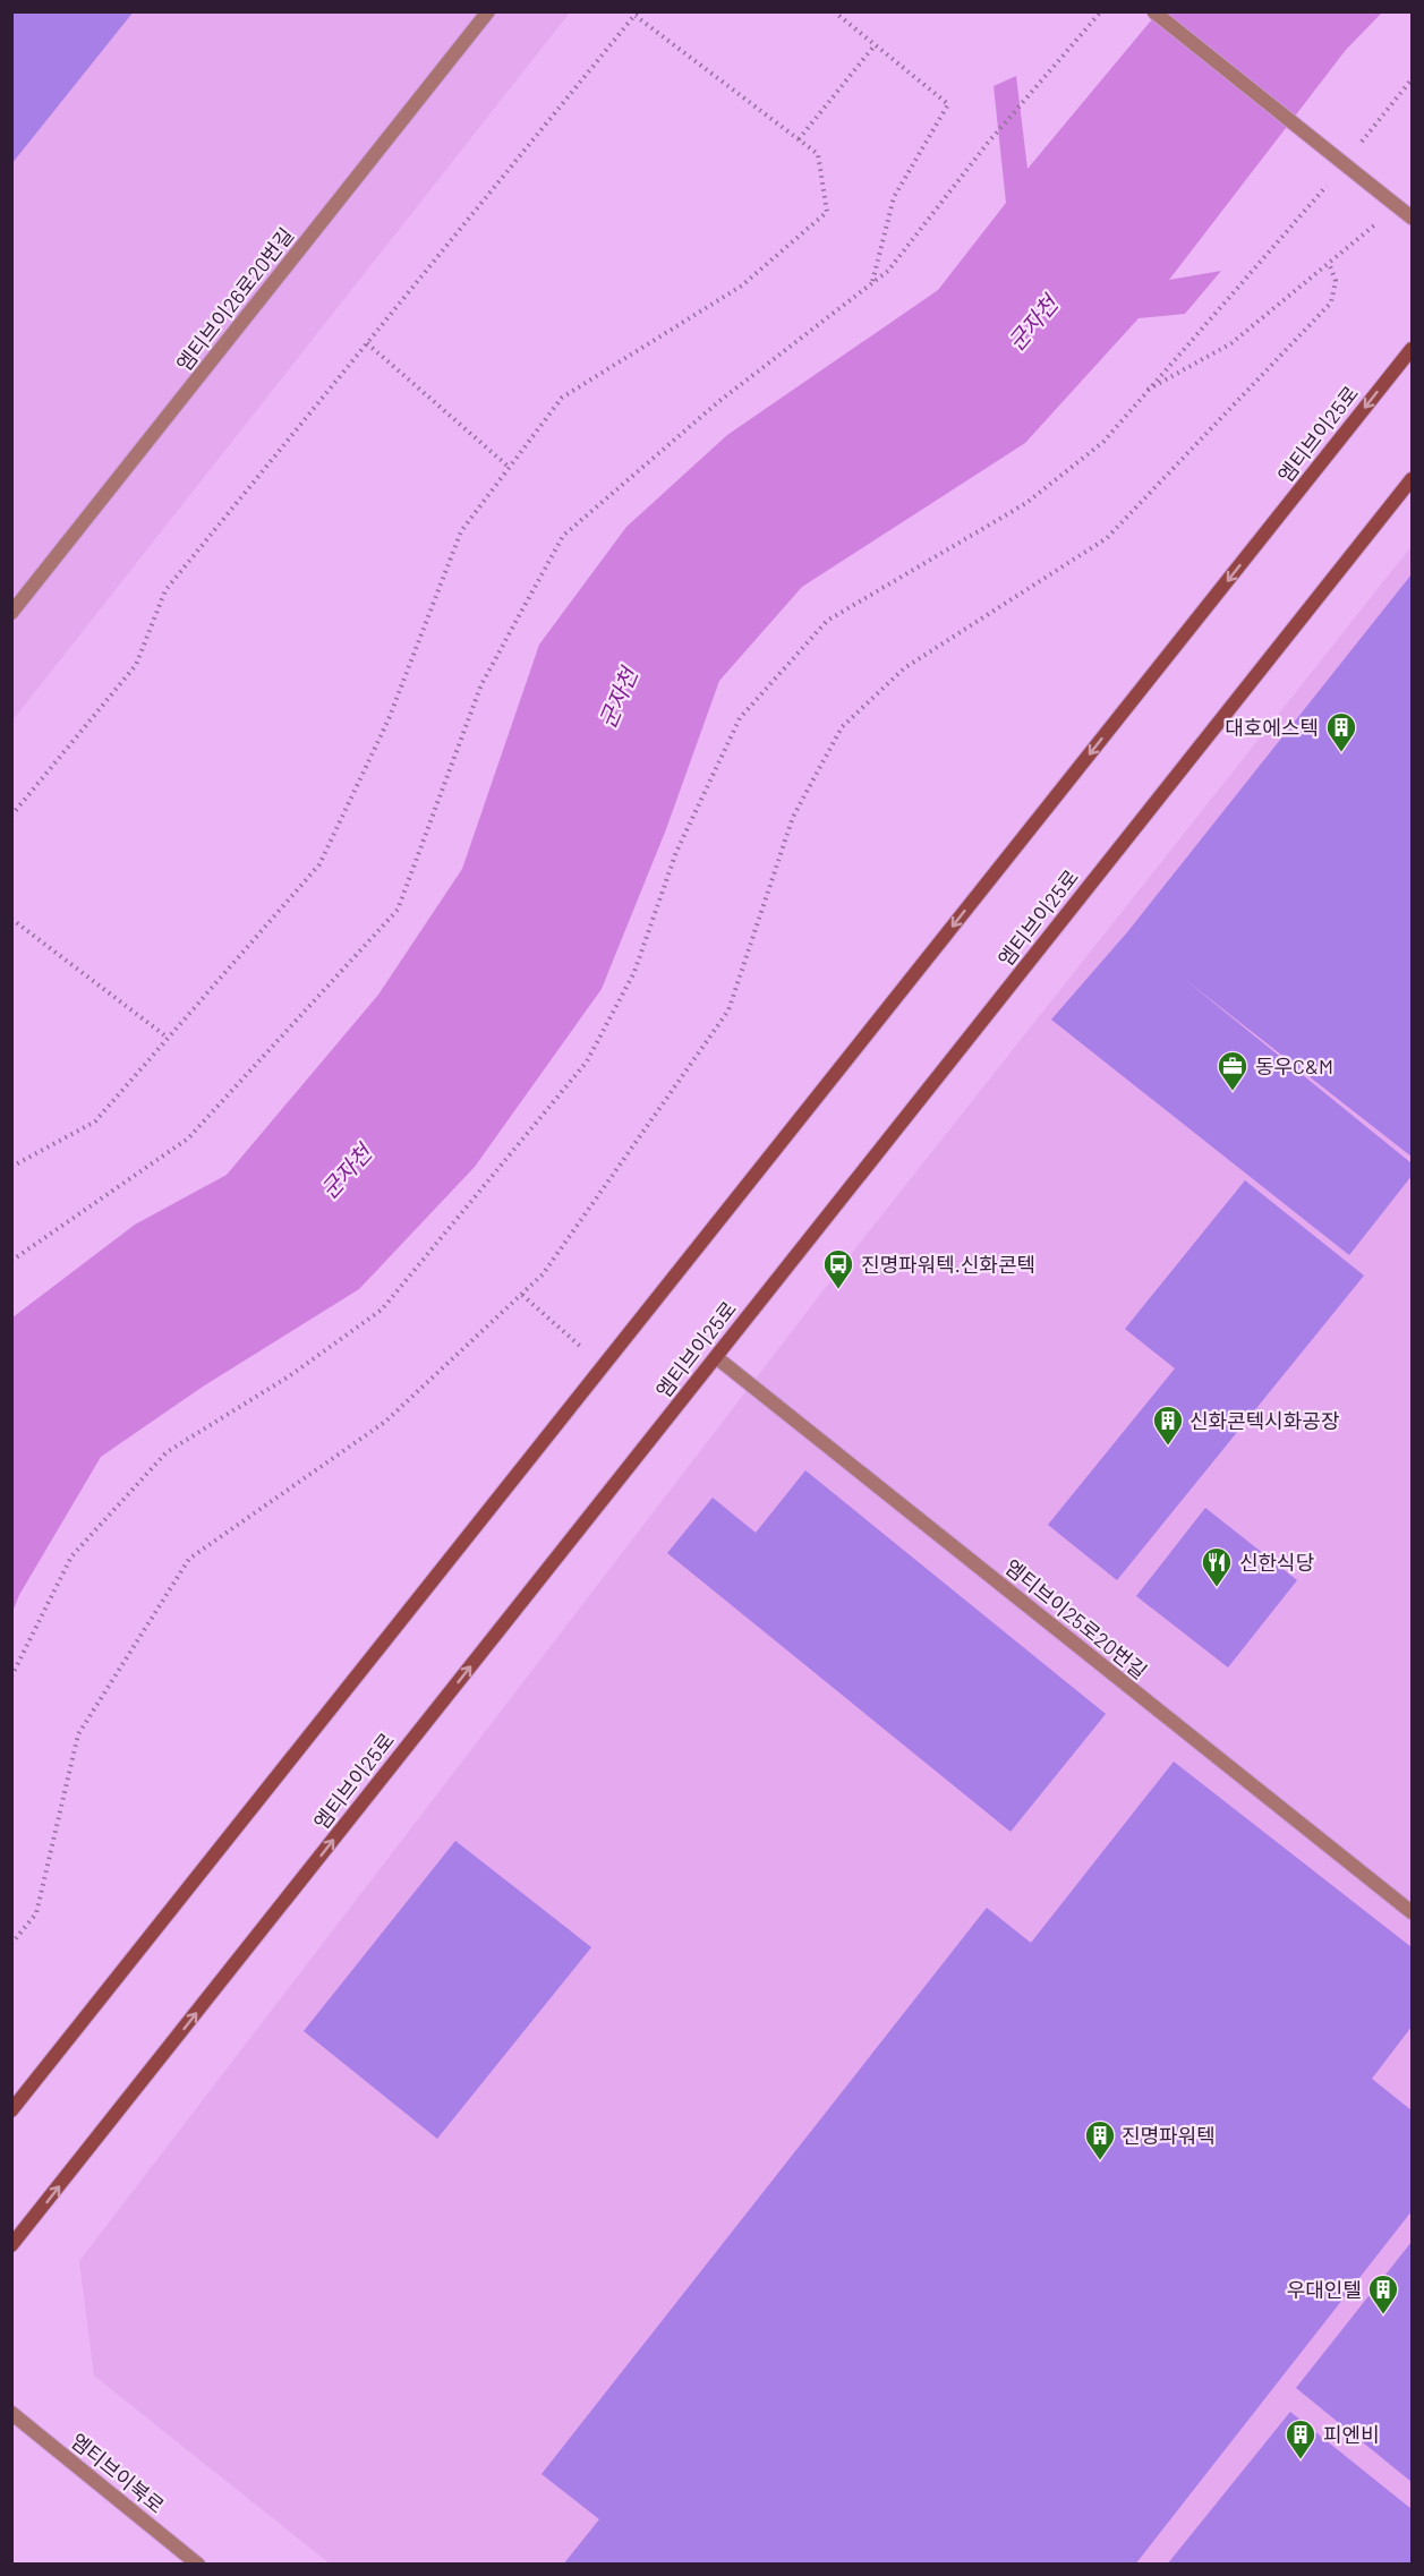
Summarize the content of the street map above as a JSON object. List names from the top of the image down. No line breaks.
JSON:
{"streets":{"main road":["엠티브이25로"],"street":["엠티브이26로20번길","엠티브이25로20번길","엠티브이북로"]},"crossings":[["엠티브이25로","엠티브이25로20번길"]],"water":["군자천"],"places":{"building":["대호에스텍","신화콘텍시화공장","진명파워텍","우대인텔","피엔비"],"office":["동우C&M"],"bus stop":["진명파워텍.신화콘텍"],"restaurant":["신한식당"]}}
